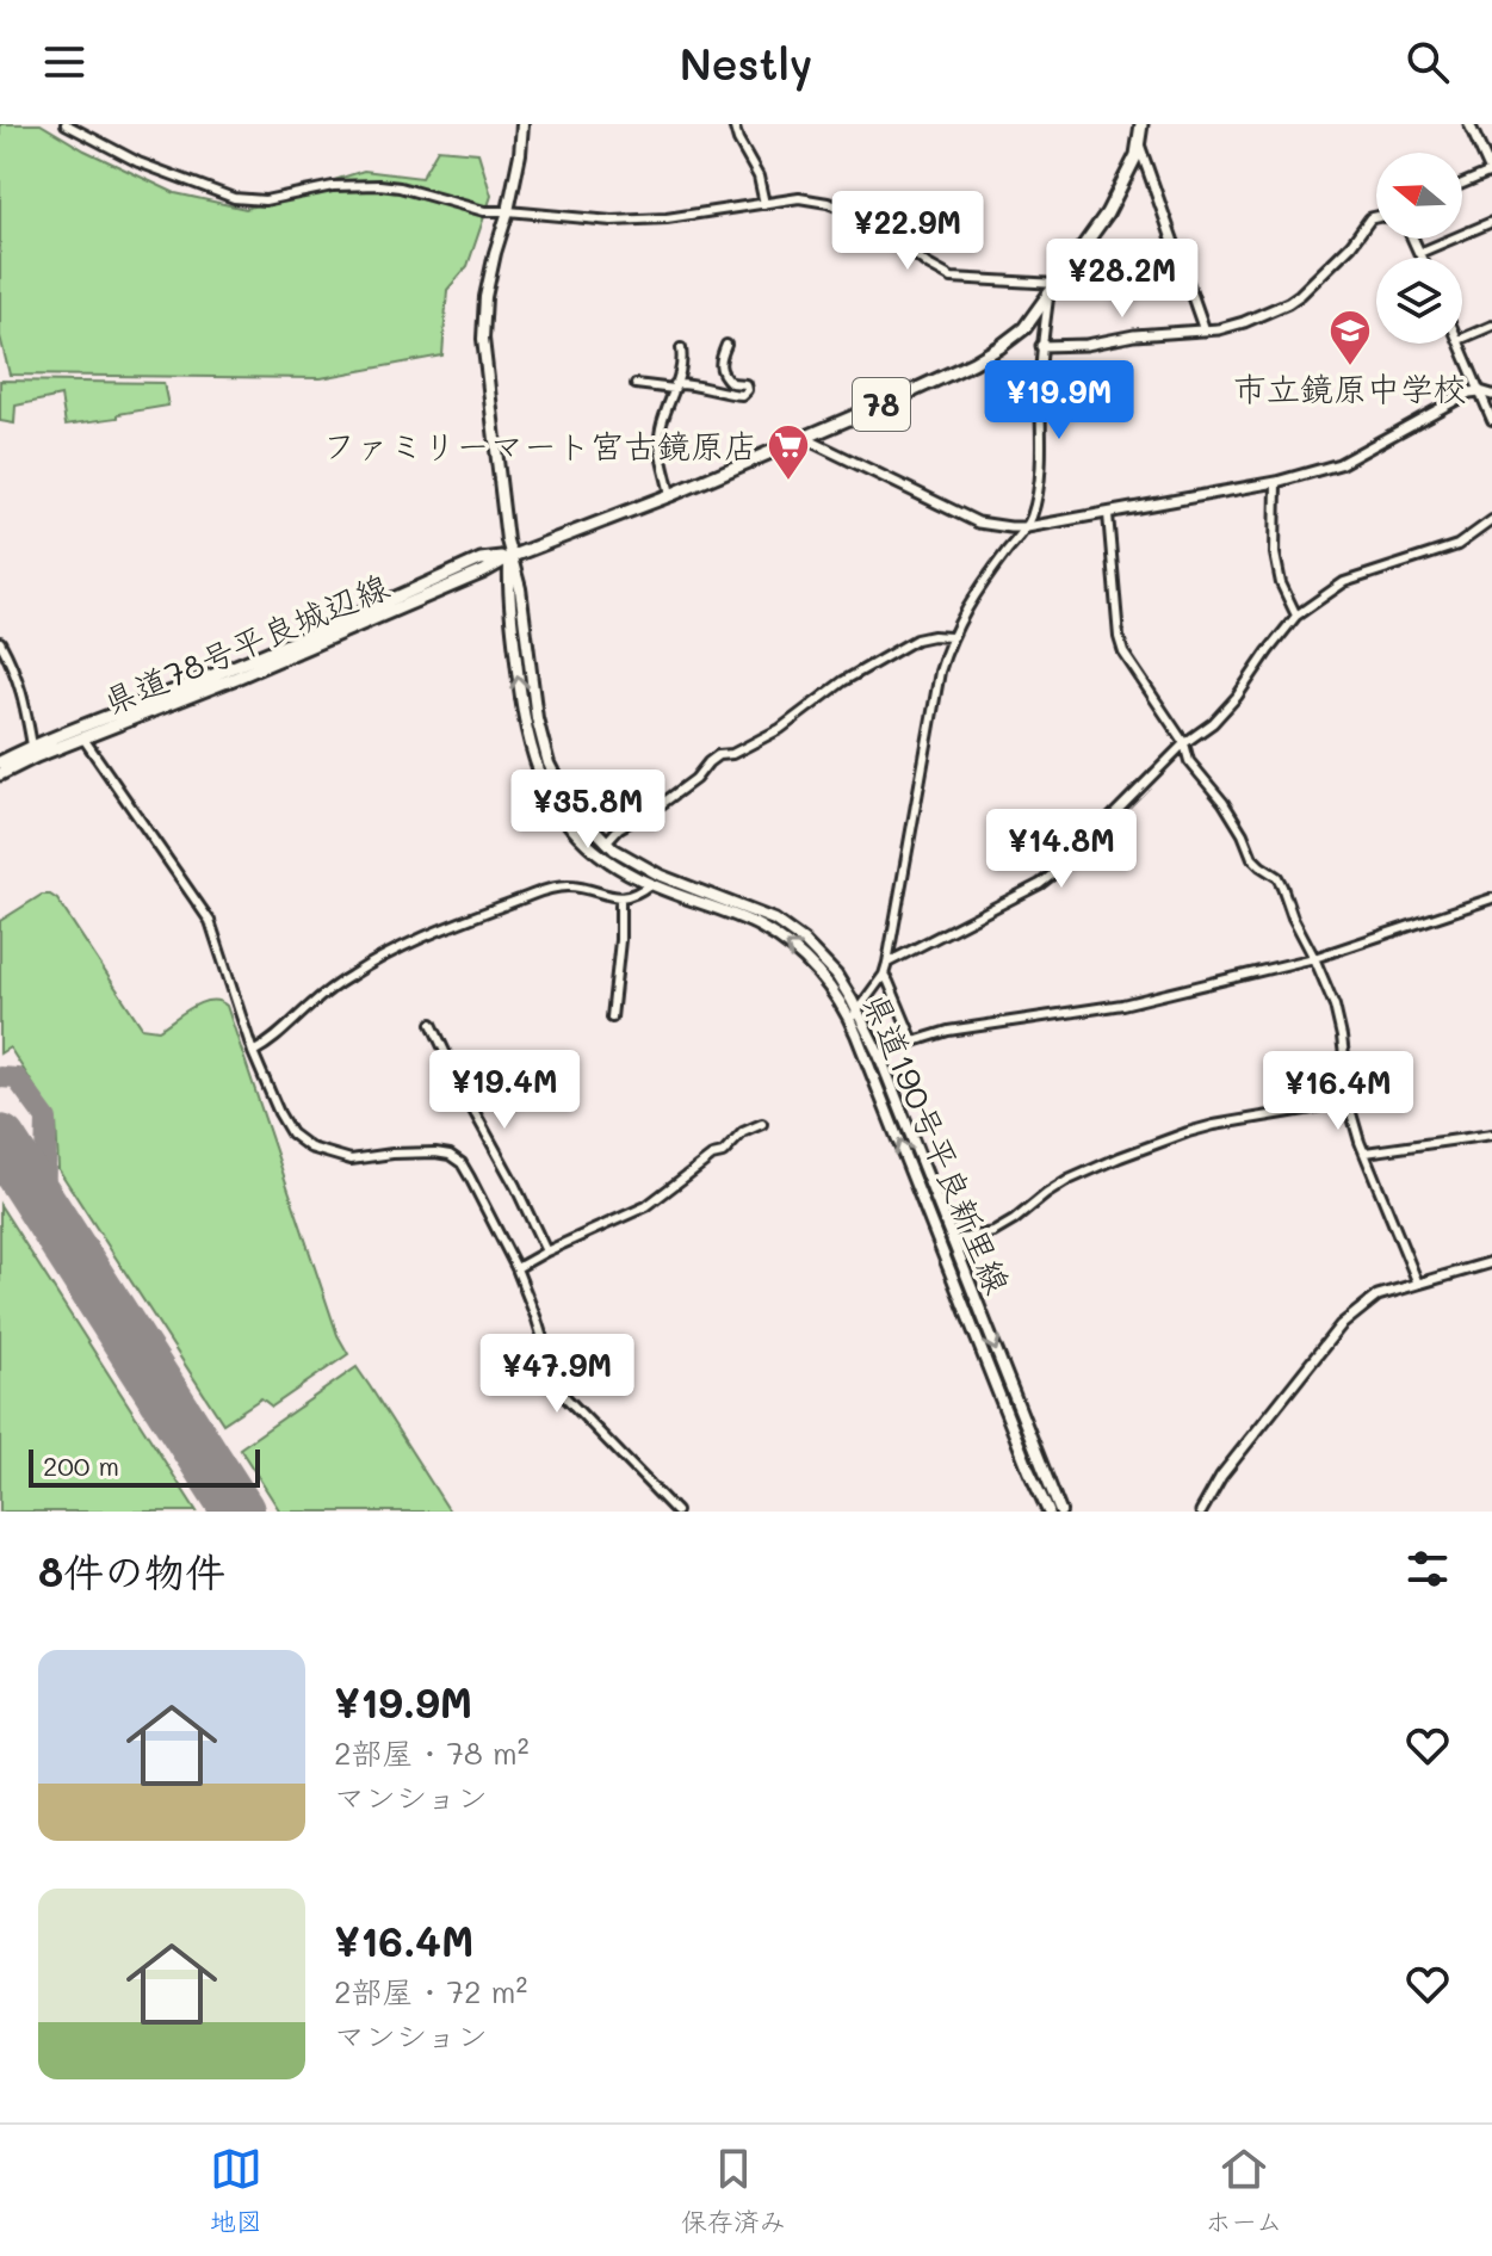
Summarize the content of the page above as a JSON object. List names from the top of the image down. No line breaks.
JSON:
{"streets":{"main road":["78","県道78号平良城辺線","県道190号平良新里線"]},"crossings":[["県道78号平良城辺線","県道190号平良新里線"]],"places":{"school or university":["市立鏡原中学校"],"supermarket":["ファミリーマート宮古鏡原店"]},"scale_bar":"200 m","north":"left","page":{"header":"Nestly","price":["¥22.9M","¥28.2M","¥19.9M","¥35.8M","¥14.8M","¥19.4M","¥16.4M","¥47.9M"],"scale":"200 m","heading":"8件の物件","list":[{"name":"¥19.9M","note":"2部屋 · 78 m² · マンション"},{"name":"¥16.4M","note":"2部屋 · 72 m² · マンション"}],"tabs":["地図","保存済み","ホーム"]}}
